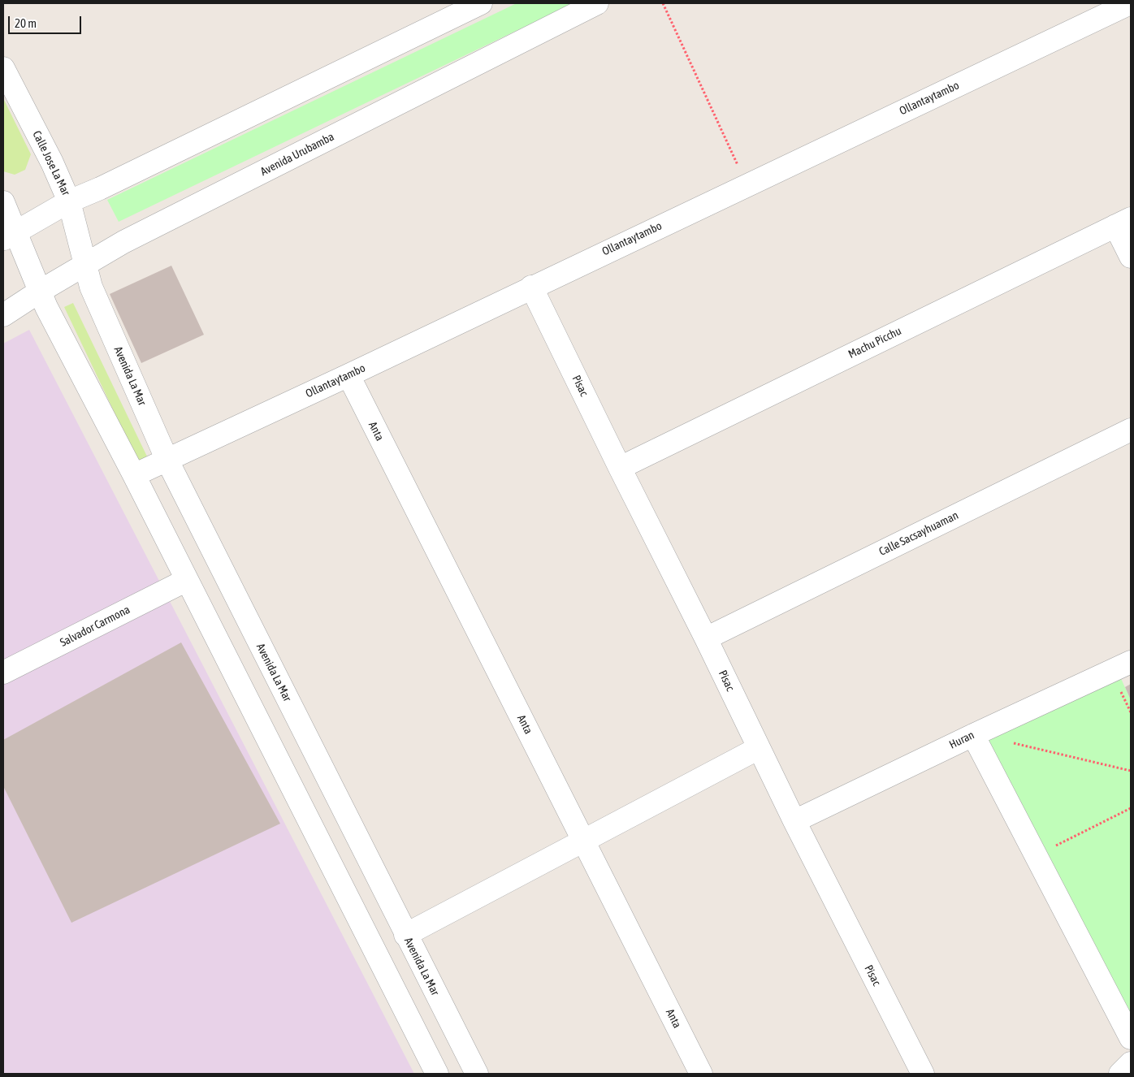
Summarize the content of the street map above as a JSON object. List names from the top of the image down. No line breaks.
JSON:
{"streets":{"street":["Ollantaytambo","Avenida Urubamba","Calle Jose La Mar","Machu Picchu","Avenida La Mar","Pisac","Anta","Calle Sacsayhuaman","Salvador Carmona","Huran"]},"crossings":[["Ollantaytambo","Avenida La Mar"],["Ollantaytambo","Pisac"],["Ollantaytambo","Anta"],["Avenida Urubamba","Calle Jose La Mar"],["Avenida Urubamba","Avenida La Mar"],["Calle Jose La Mar","Avenida La Mar"],["Machu Picchu","Pisac"],["Pisac","Calle Sacsayhuaman"],["Pisac","Huran"]],"scale_bar":"20 m"}
